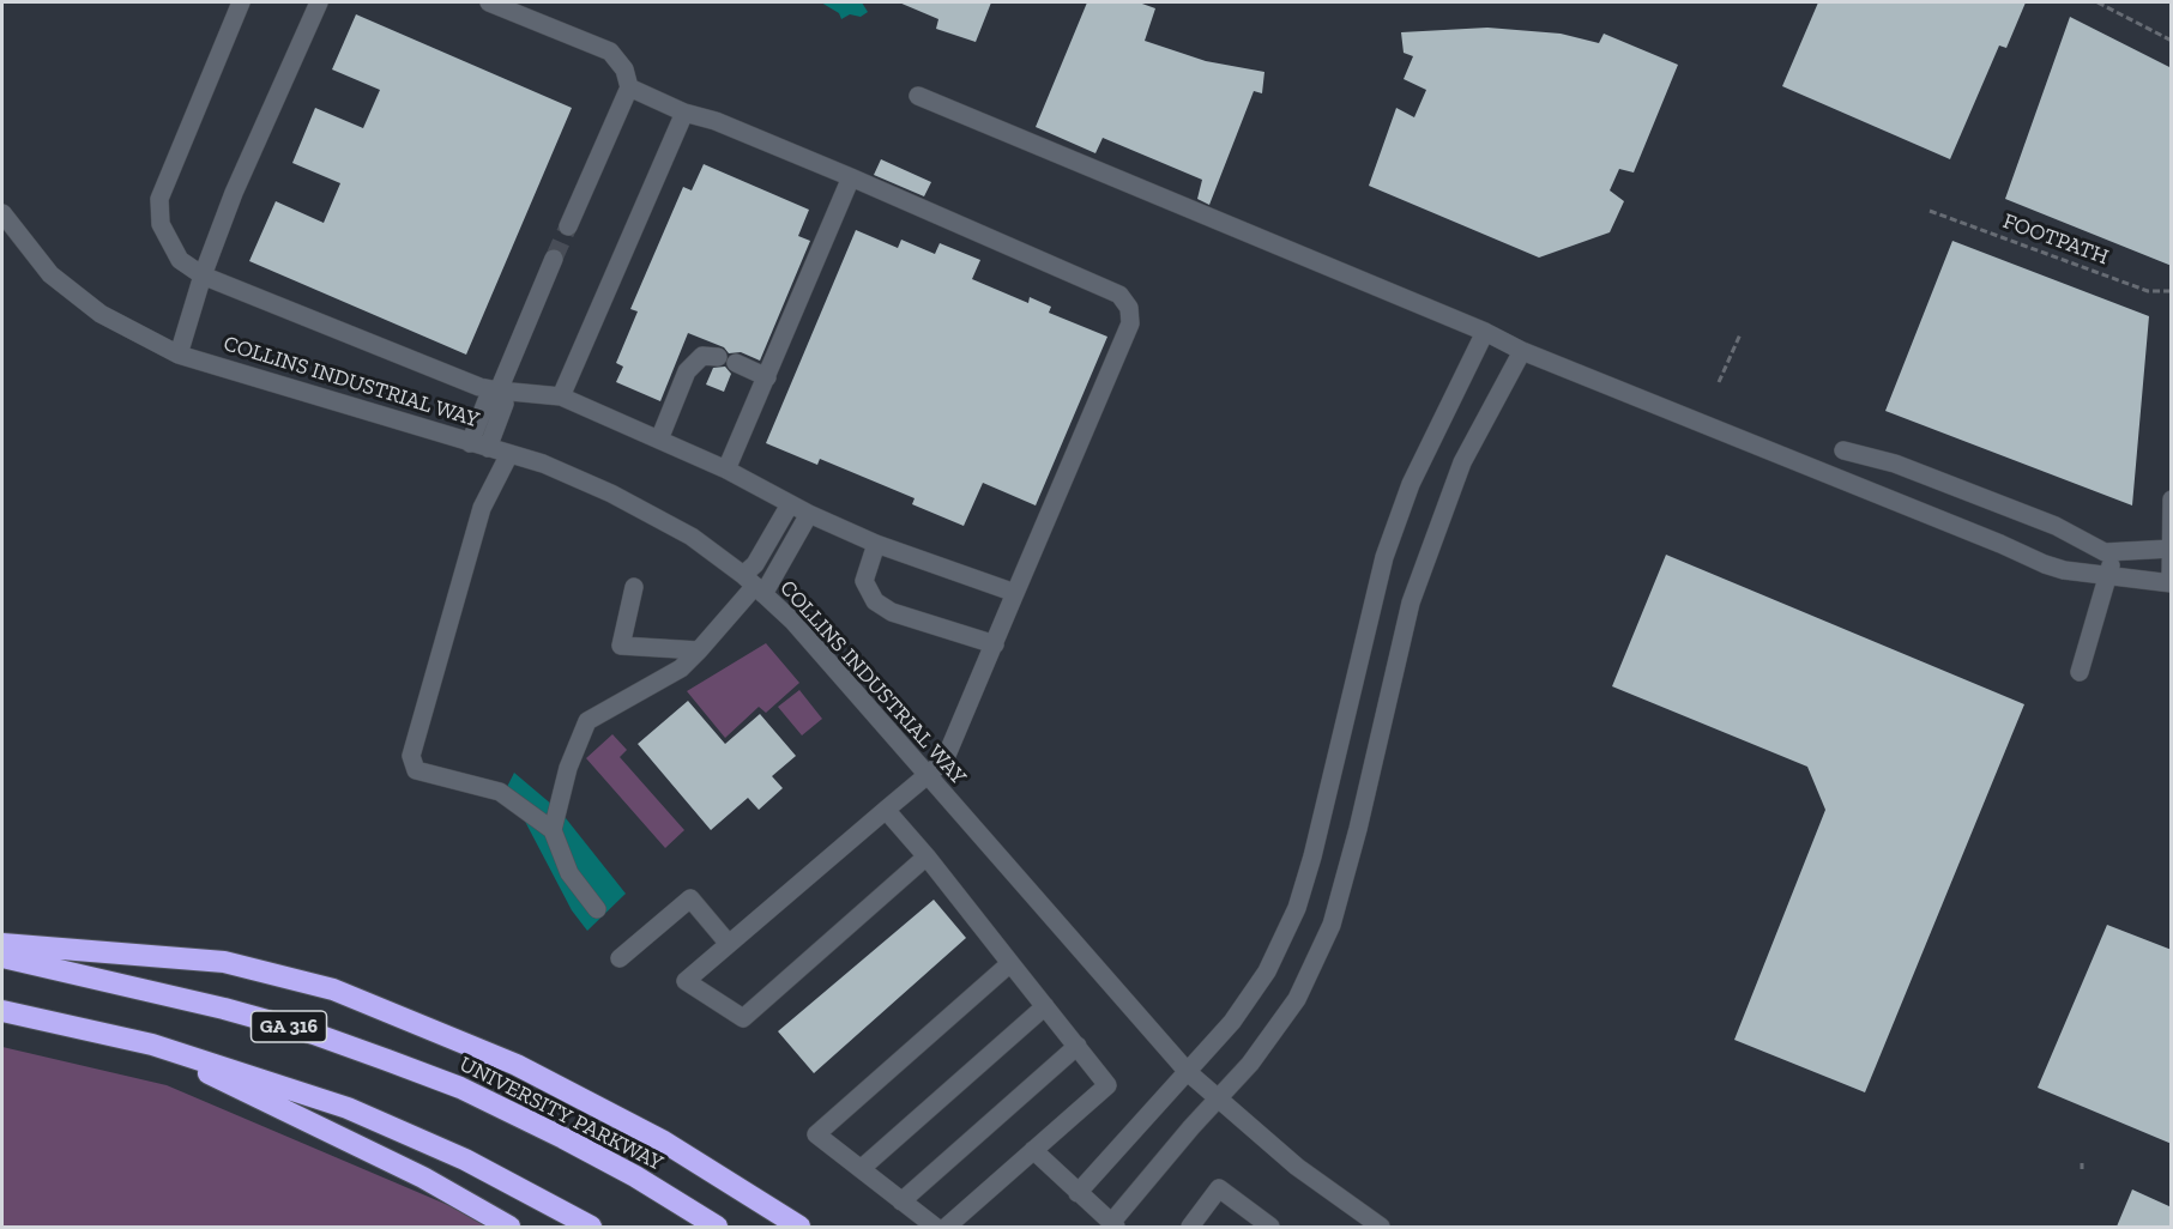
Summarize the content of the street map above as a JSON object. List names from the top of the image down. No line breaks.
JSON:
{"streets":{"highway":["GA 316","UNIVERSITY PARKWAY"],"street":["COLLINS INDUSTRIAL WAY"],"path":["FOOTPATH"]}}
